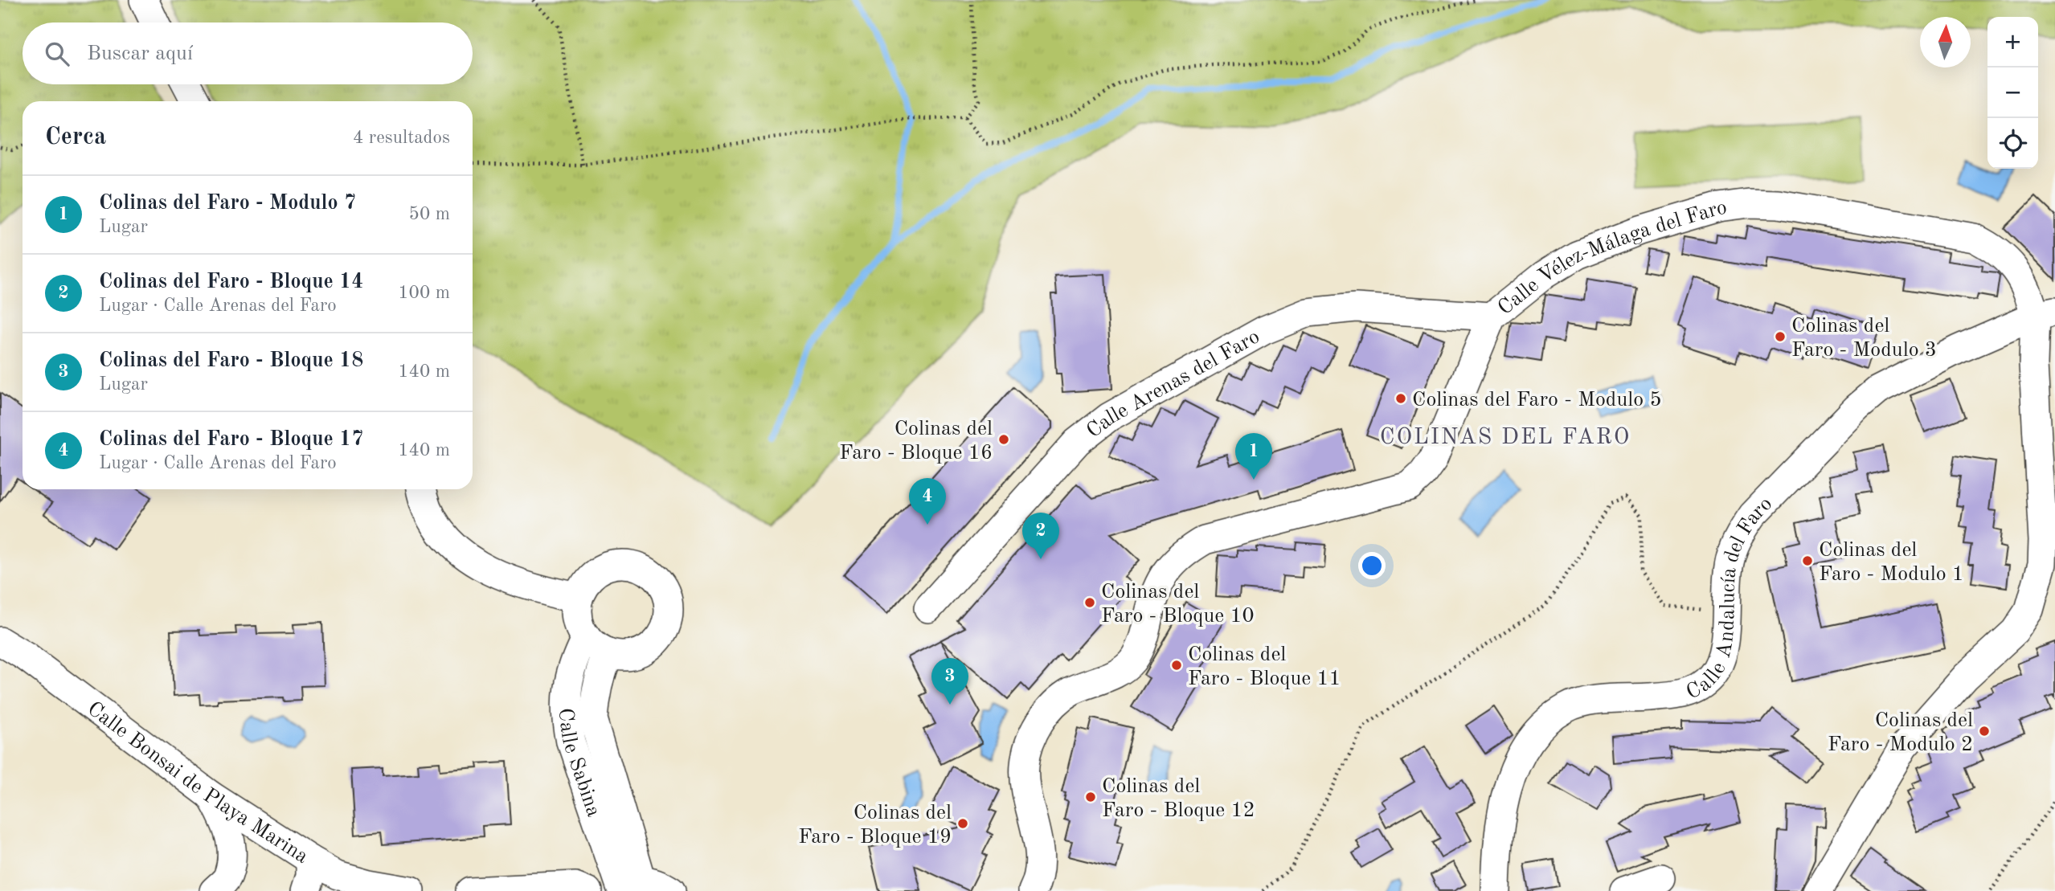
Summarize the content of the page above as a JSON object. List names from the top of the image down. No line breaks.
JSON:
{"streets":{"street":["Calle Vélez-Málaga del Faro","Calle Arenas del Faro","Calle Andalucía del Faro","Calle Sabina","Calle Bonsai de Playa Marina"]},"crossings":[["Calle Vélez-Málaga del Faro","Calle Arenas del Faro"],["Calle Vélez-Málaga del Faro","Calle Andalucía del Faro"]],"districts":["COLINAS DEL FARO"],"places":["Colinas del Faro - Modulo 3","Colinas del Faro - Modulo 5","Colinas del Faro - Bloque 16","Colinas del Faro - Modulo 1","Colinas del Faro - Bloque 10","Colinas del Faro - Bloque 11","Colinas del Faro - Modulo 2","Colinas del Faro - Bloque 12","Colinas del Faro - Bloque 19"],"north":"top","page":{"map_buttons":["+","−"],"search":"Buscar aquí","heading":["Cerca","4 resultados"],"list":[{"mark":"1","name":"Colinas del Faro - Modulo 7","note":"Lugar","value":"50 m"},{"mark":"2","name":"Colinas del Faro - Bloque 14","note":"Lugar · Calle Arenas del Faro","value":"100 m"},{"mark":"3","name":"Colinas del Faro - Bloque 18","note":"Lugar","value":"140 m"},{"mark":"4","name":"Colinas del Faro - Bloque 17","note":"Lugar · Calle Arenas del Faro","value":"140 m"}],"pins":["1","4","2","3"]}}
